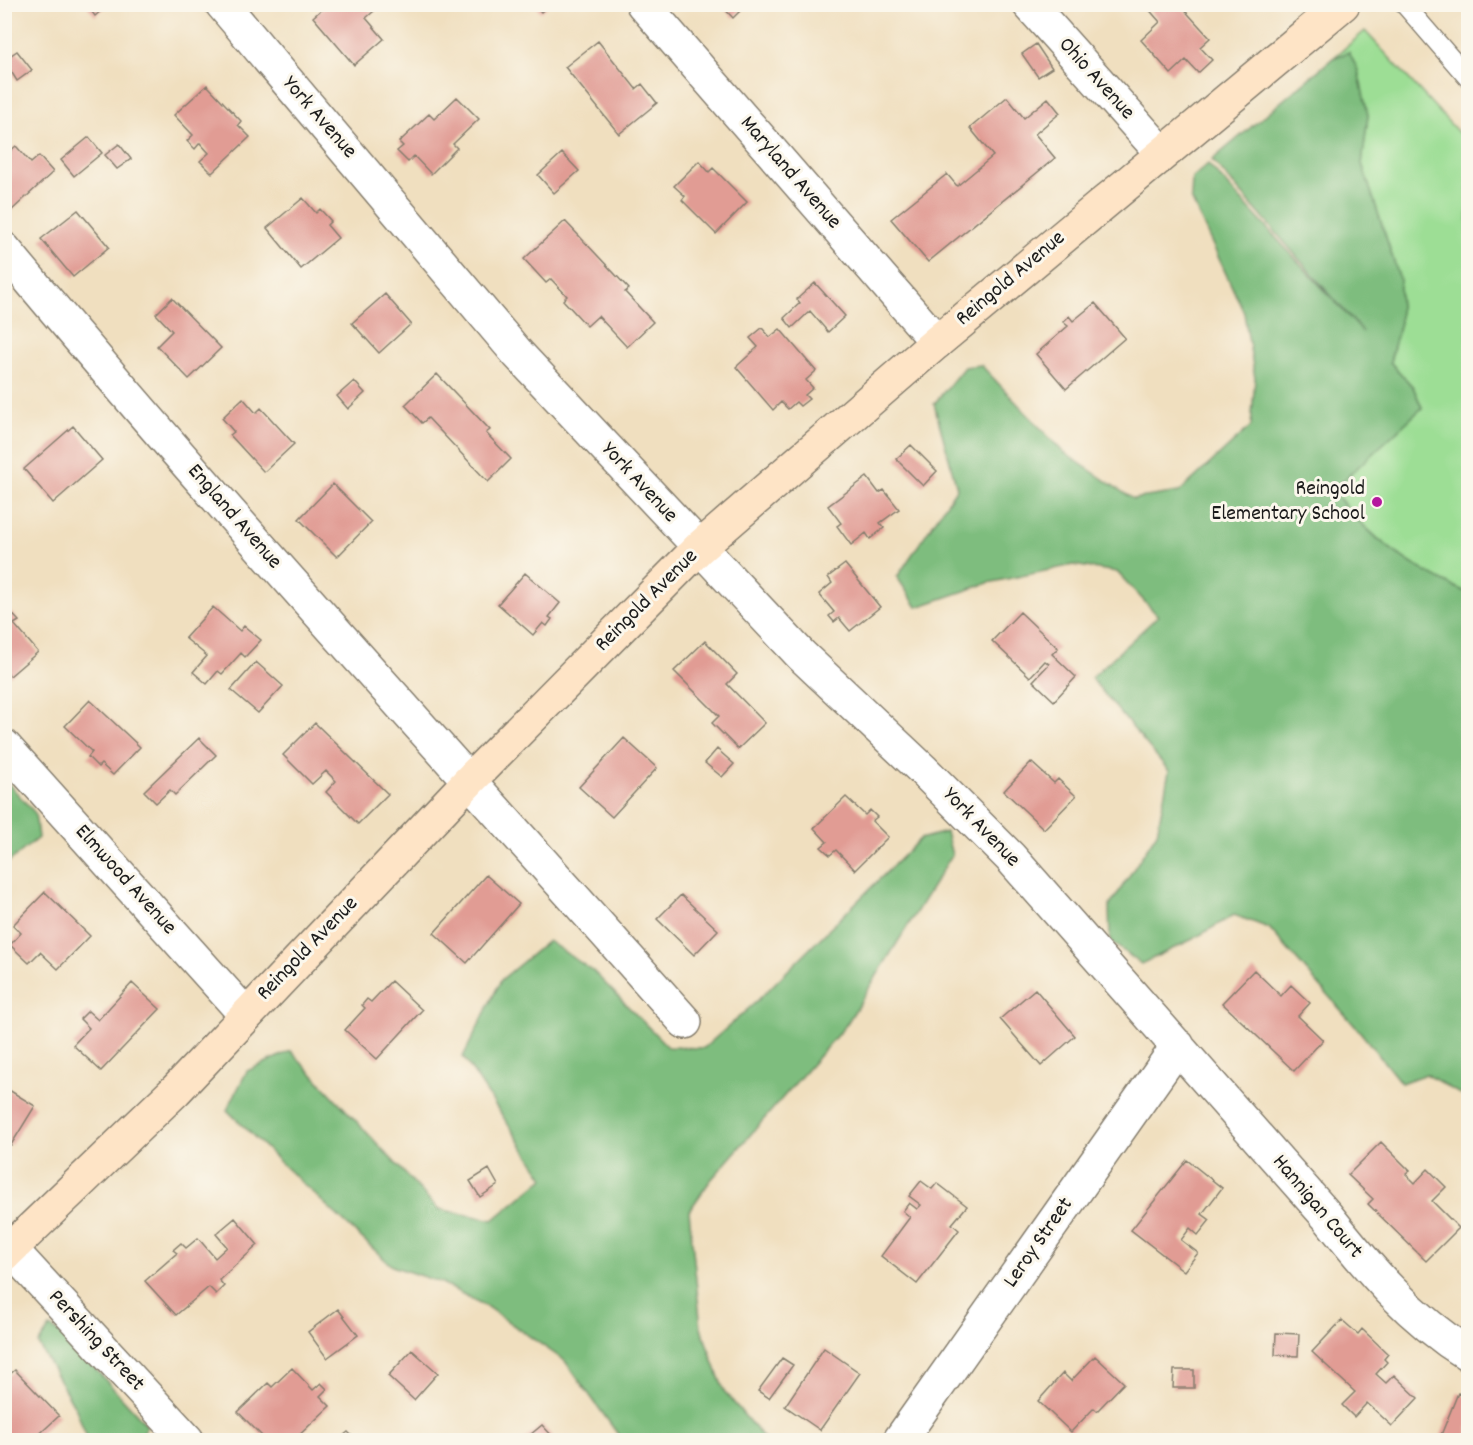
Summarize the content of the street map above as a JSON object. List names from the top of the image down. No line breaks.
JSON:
{"streets":{"street":["Ohio Avenue","York Avenue","Maryland Avenue","Reingold Avenue","England Avenue","Elmwood Avenue","Hannigan Court","Leroy Street","Pershing Street"]},"crossings":[["Ohio Avenue","Reingold Avenue"],["York Avenue","Reingold Avenue"],["York Avenue","Hannigan Court"],["York Avenue","Leroy Street"],["Maryland Avenue","Reingold Avenue"],["Reingold Avenue","England Avenue"],["Reingold Avenue","Elmwood Avenue"],["Reingold Avenue","Pershing Street"],["Hannigan Court","Leroy Street"]],"places":["Reingold Elementary School"]}
